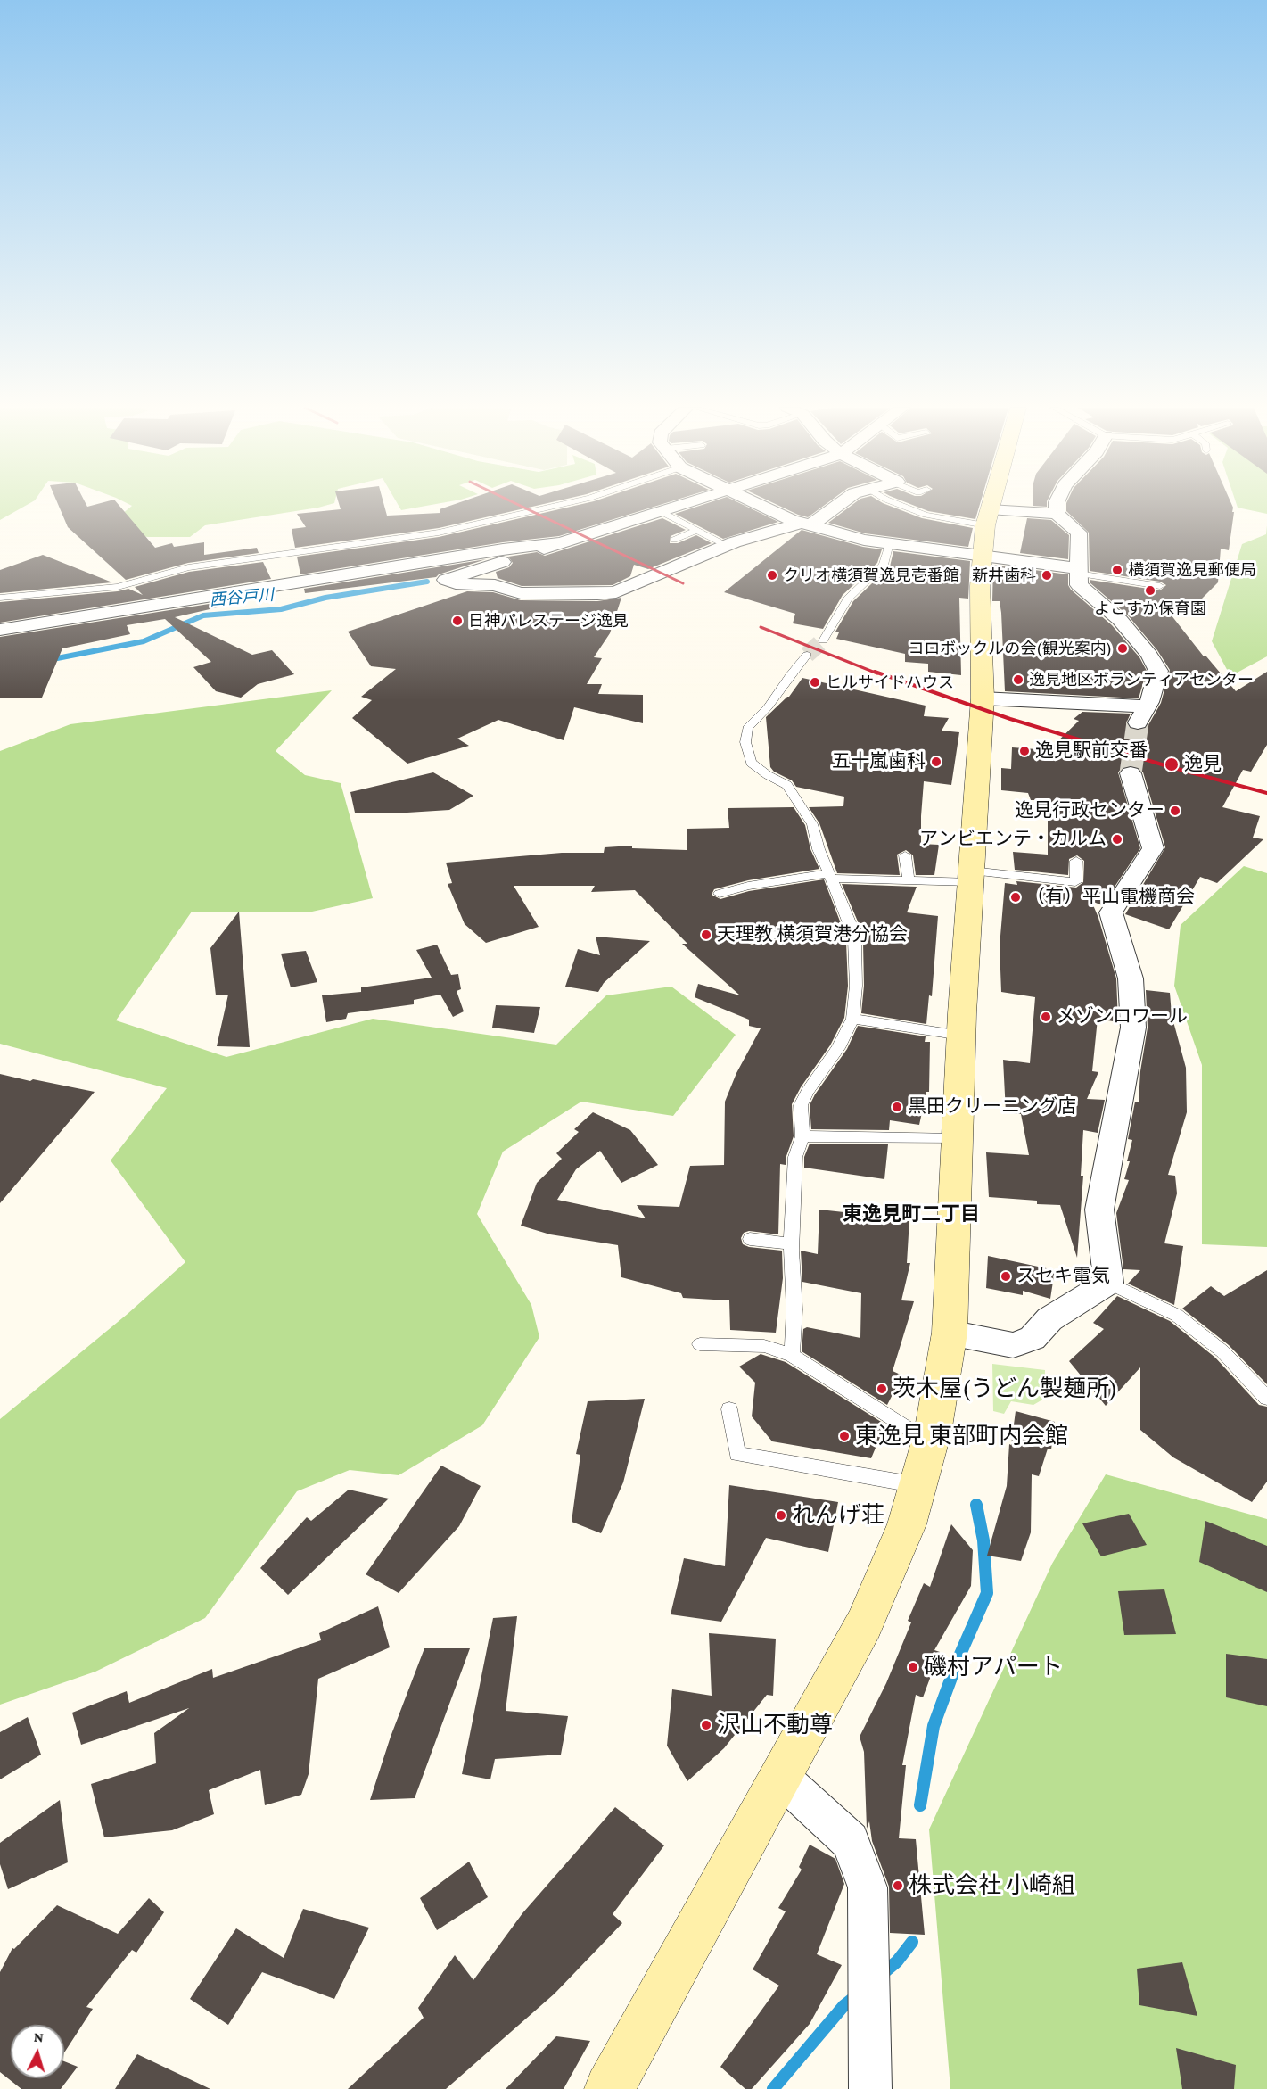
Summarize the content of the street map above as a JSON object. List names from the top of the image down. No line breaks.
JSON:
{"districts":["東逸見町二丁目"],"water":["西谷戸川"],"places":["横須賀逸見郵便局","クリオ横須賀逸見壱番館","新井歯科","よこすか保育園","日神パレステージ逸見","コロボックルの会(観光案内)","逸見地区ボランティアセンター","ヒルサイドハウス","逸見駅前交番","五十嵐歯科","逸見","逸見行政センター","アンビエンテ・カルム","（有）平山電機商会","天理教 横須賀港分協会","メゾンロワール","黒田クリーニング店","スセキ電気","茨木屋(うどん製麺所)","東逸見 東部町内会館","れんげ荘","磯村アパート","沢山不動尊","株式会社 小崎組"],"north":"top"}
